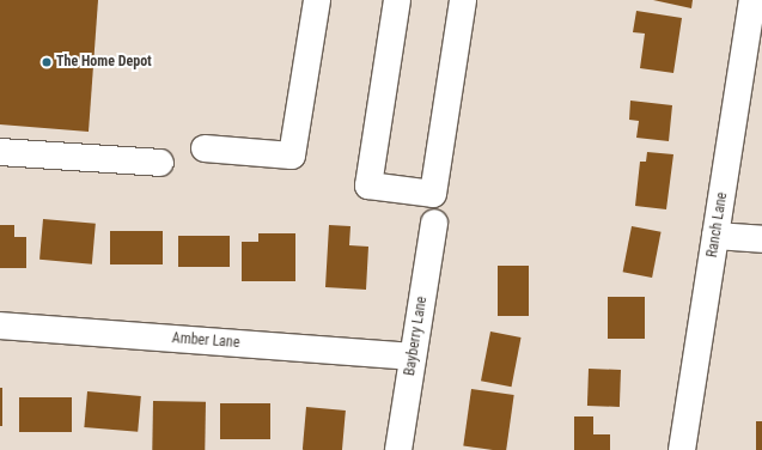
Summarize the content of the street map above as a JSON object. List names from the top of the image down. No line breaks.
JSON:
{"streets":{"street":["Ranch Lane","Bayberry Lane","Amber Lane"]},"crossings":[["Bayberry Lane","Amber Lane"]],"places":["The Home Depot"]}
